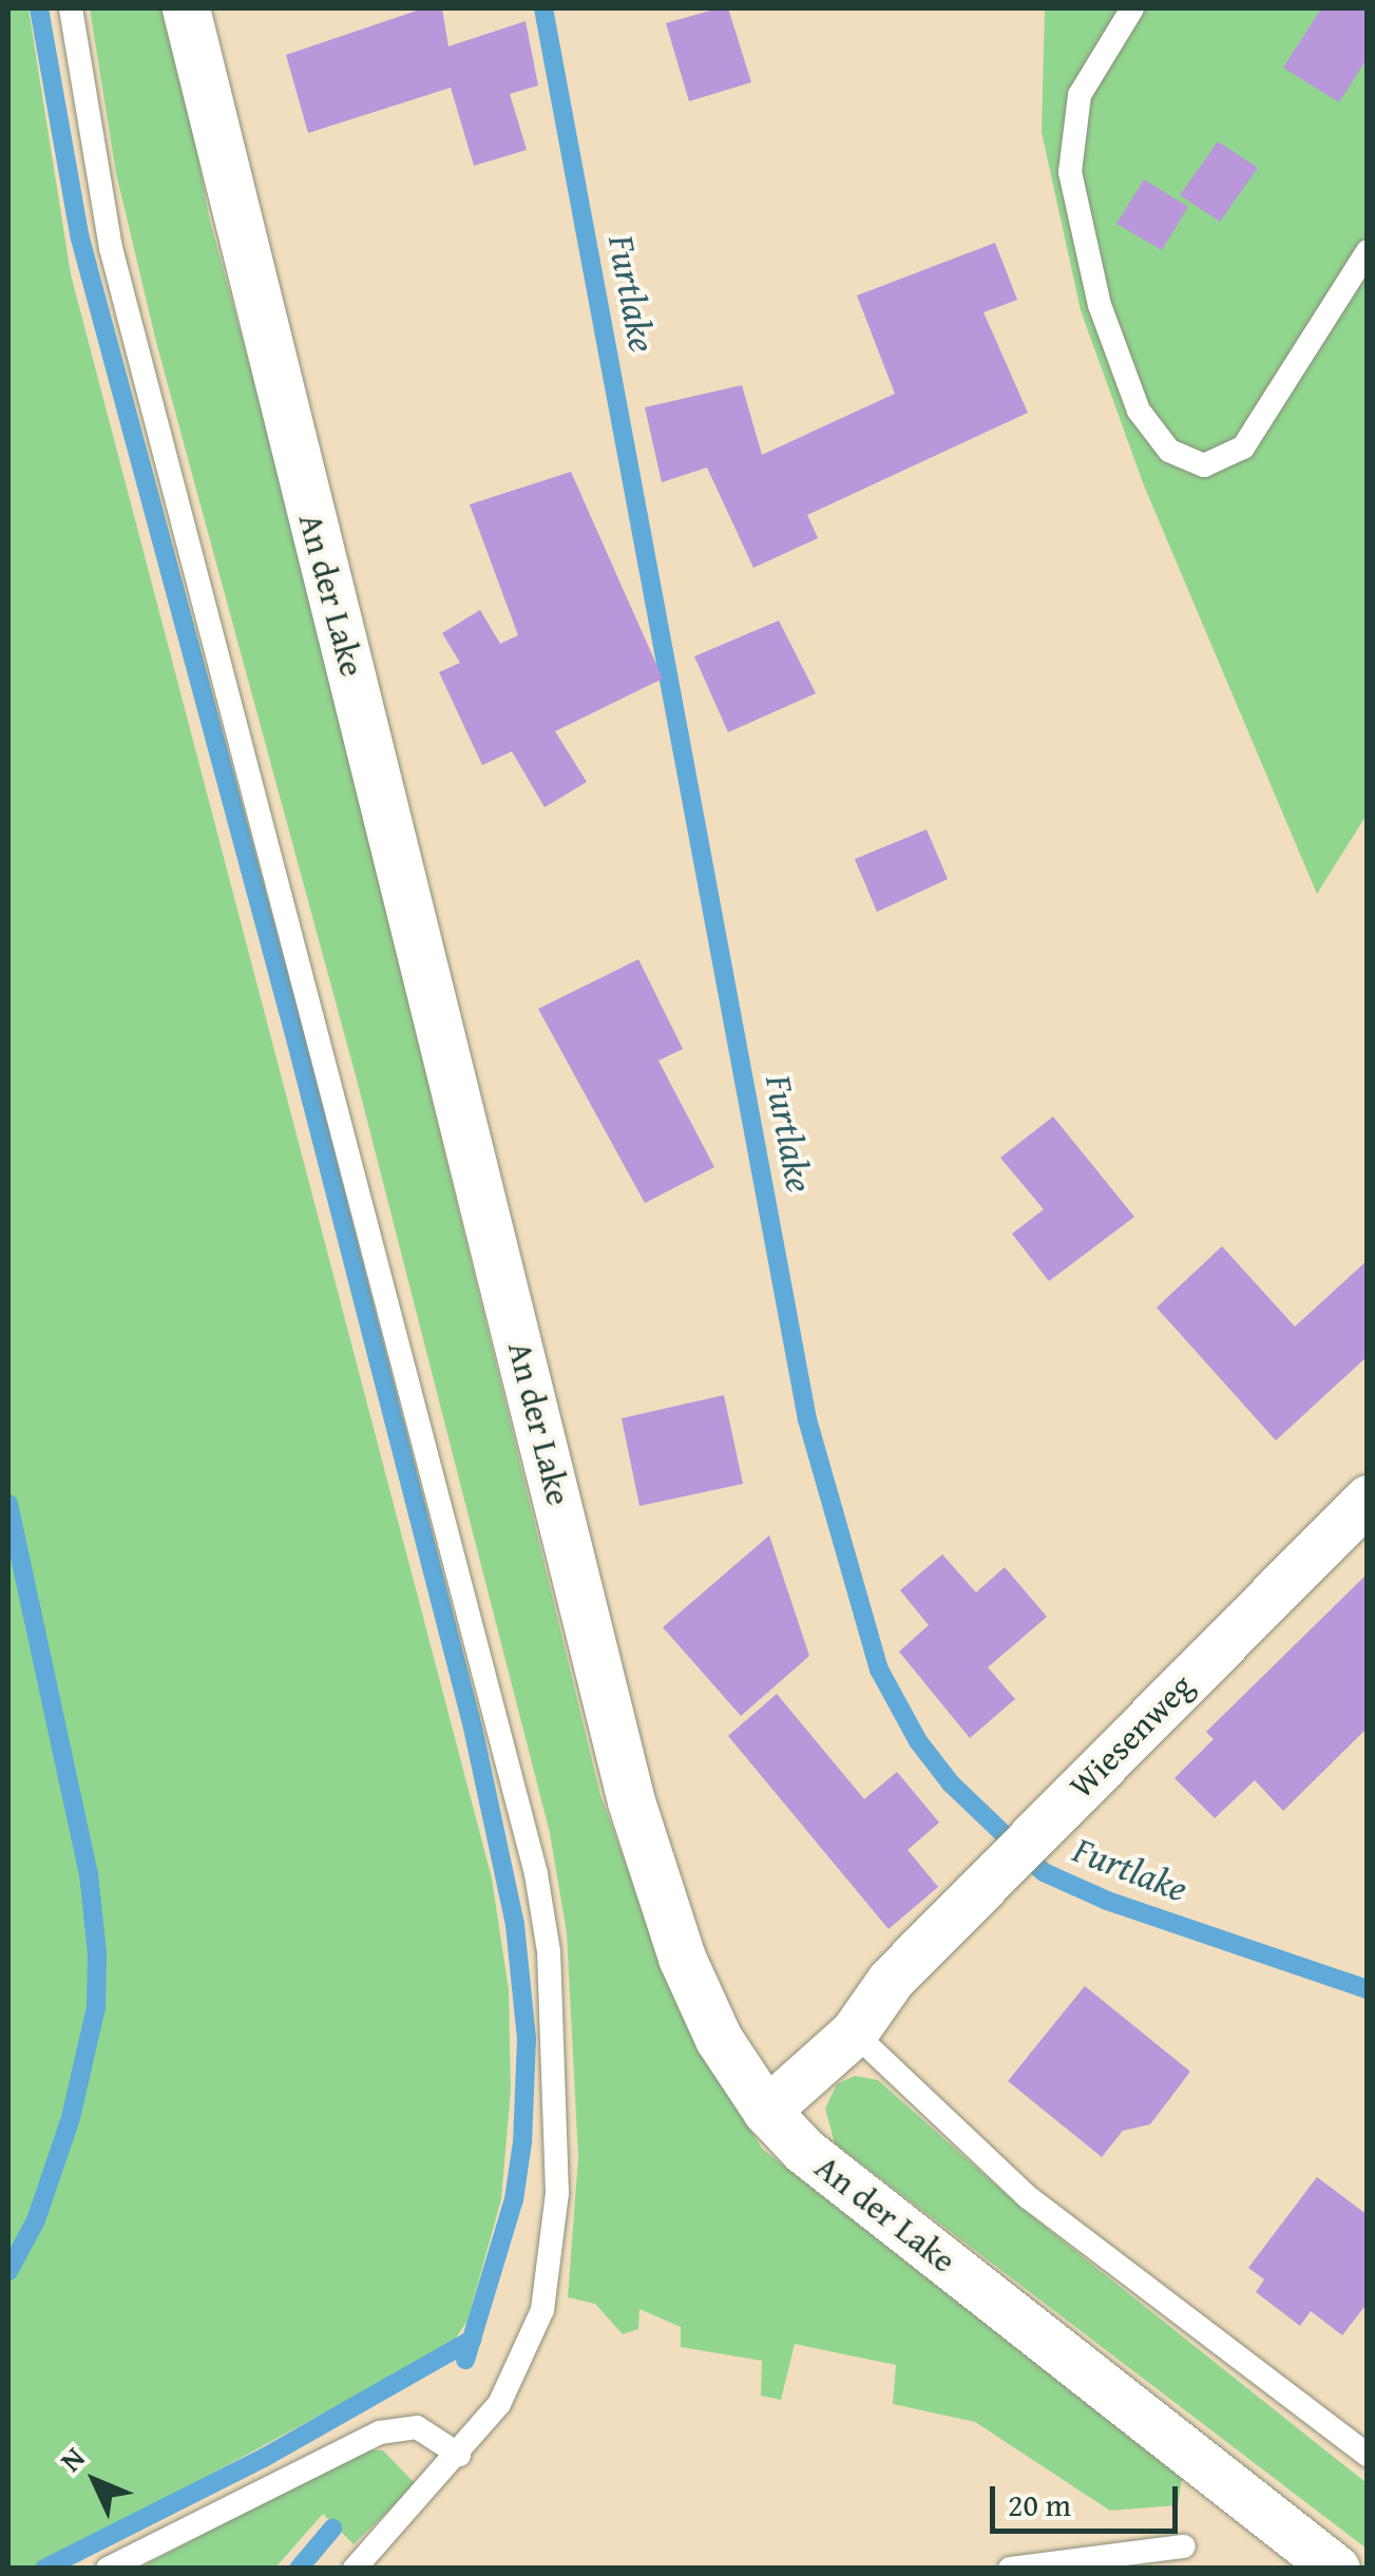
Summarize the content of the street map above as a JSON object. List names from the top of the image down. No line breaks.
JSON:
{"streets":{"street":["An der Lake","Wiesenweg"]},"crossings":[["An der Lake","Wiesenweg"]],"water":["Furtlake"],"scale_bar":"20 m","north":"top left"}
